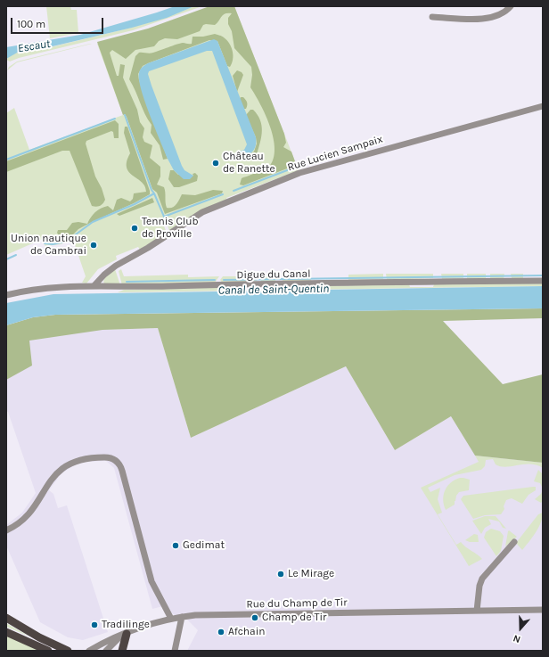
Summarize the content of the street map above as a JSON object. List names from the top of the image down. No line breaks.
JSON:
{"streets":{"street":["Rue Lucien Sampaix","Digue du Canal","Rue du Champ de Tir"]},"crossings":[["Rue Lucien Sampaix","Digue du Canal"]],"water":["Escaut","Canal de Saint-Quentin"],"places":["Château de Ranette","Tennis Club de Proville","Union nautique de Cambrai","Gedimat","Le Mirage","Champ de Tir","Tradilinge","Afchain"],"scale_bar":"100 m","north":"bottom"}
